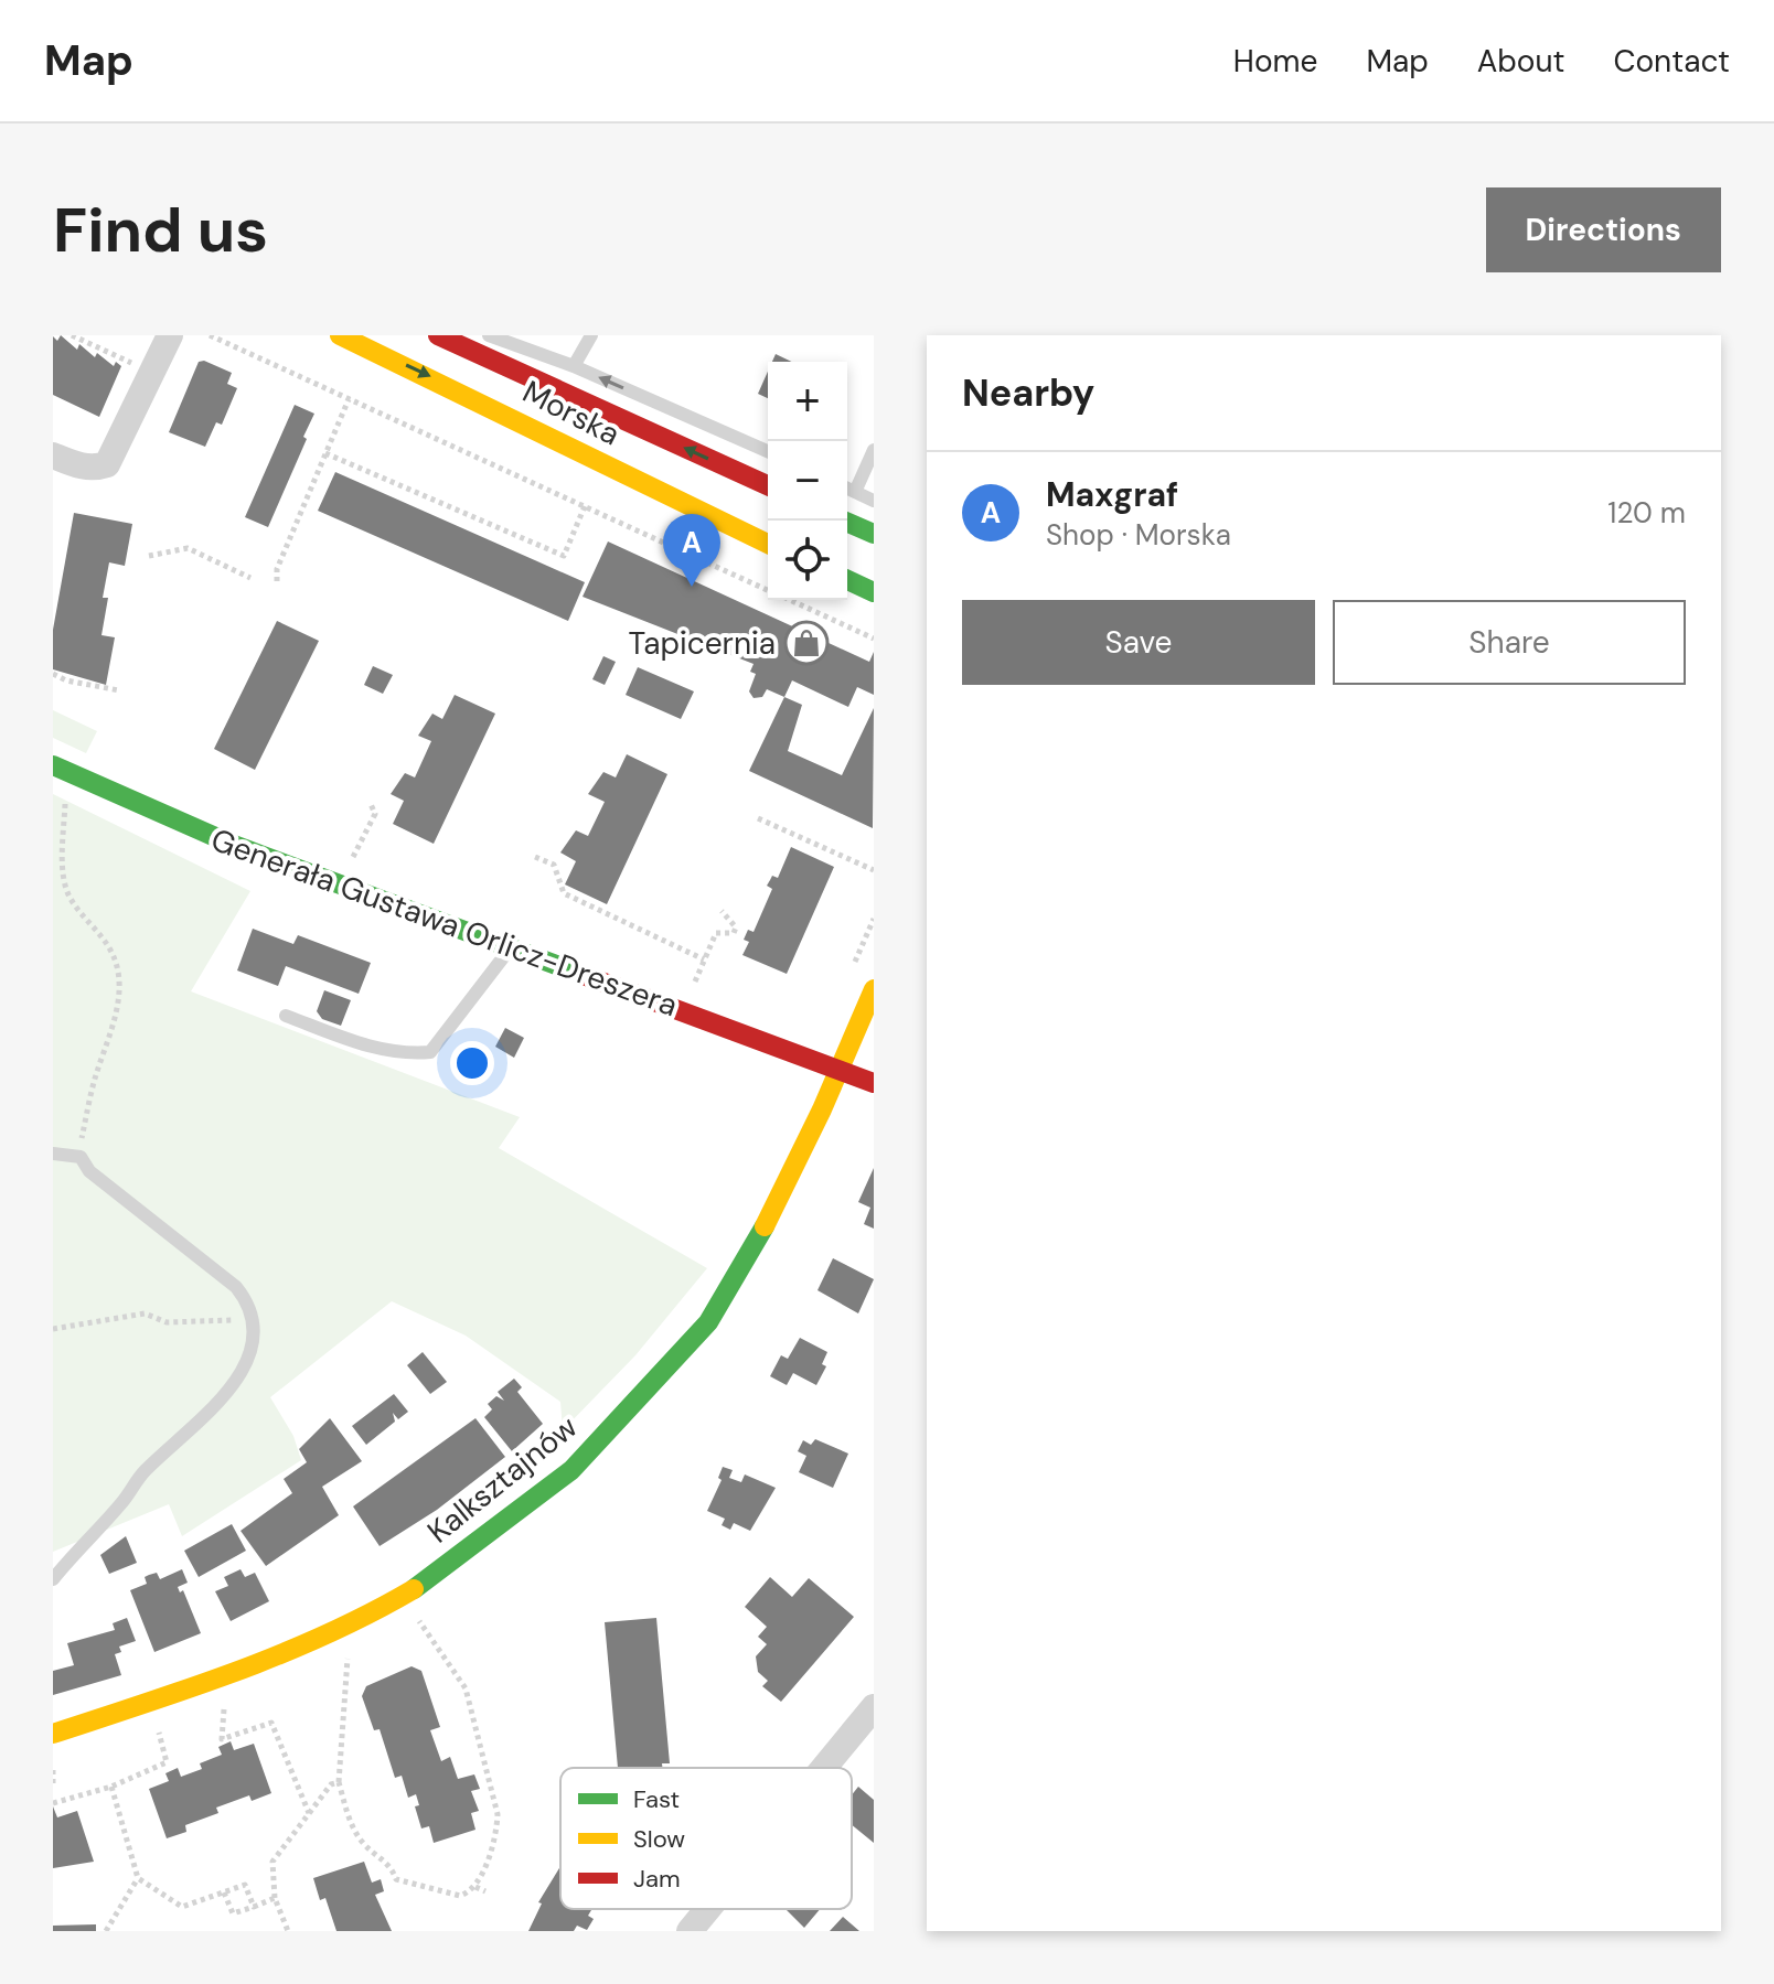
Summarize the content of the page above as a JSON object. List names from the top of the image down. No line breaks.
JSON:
{"streets":{"street":["Morska","Generała Gustawa Orlicz-Dreszera","Kalksztajnów"]},"crossings":[["Generała Gustawa Orlicz-Dreszera","Kalksztajnów"]],"places":{"shop":["Tapicernia"]},"legend":["Fast","Slow","Jam"],"page":{"header":"Map","nav":["Home","Map","About","Contact"],"buttons":["Directions",["Save","Share"]],"title":"Find us","heading":"Nearby","map_buttons":["+","−"],"list":[{"mark":"A","name":"Maxgraf","note":"Shop · Morska","value":"120 m"}],"pins":"A"}}
